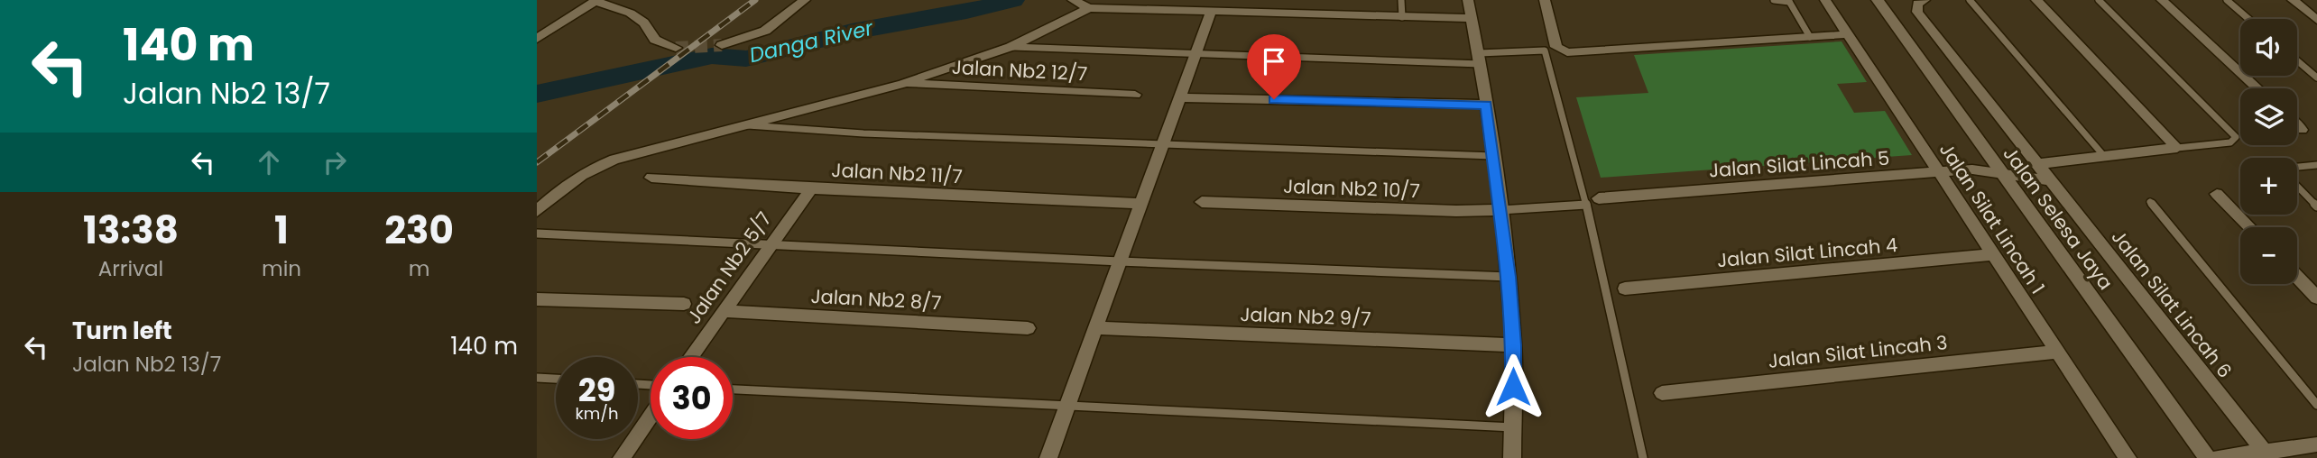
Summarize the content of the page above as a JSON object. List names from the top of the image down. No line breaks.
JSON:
{"streets":{"street":["Jalan Nb2 12/7","Jalan Silat Lincah 5","Jalan Nb2 11/7","Jalan Nb2 10/7","Jalan Silat Lincah 1","Jalan Selesa Jaya","Jalan Silat Lincah 4","Jalan Nb2 5/7","Jalan Nb2 8/7","Jalan Silat Lincah 6","Jalan Nb2 9/7","Jalan Silat Lincah 3"]},"crossings":[["Jalan Silat Lincah 5","Jalan Silat Lincah 1"],["Jalan Silat Lincah 5","Jalan Selesa Jaya"],["Jalan Nb2 11/7","Jalan Nb2 5/7"],["Jalan Silat Lincah 1","Jalan Silat Lincah 4"],["Jalan Silat Lincah 1","Jalan Silat Lincah 3"],["Jalan Nb2 5/7","Jalan Nb2 8/7"]],"water":["Danga River"],"page":{"turn":["140 m","Jalan Nb2 13/7"],"map_buttons":["+","−"],"eta":["13:38","Arrival","1","min","230","m"],"list":[{"name":"Turn left","note":"Jalan Nb2 13/7","value":"140 m"}],"speed":"29 km/h","limit":"30"}}
